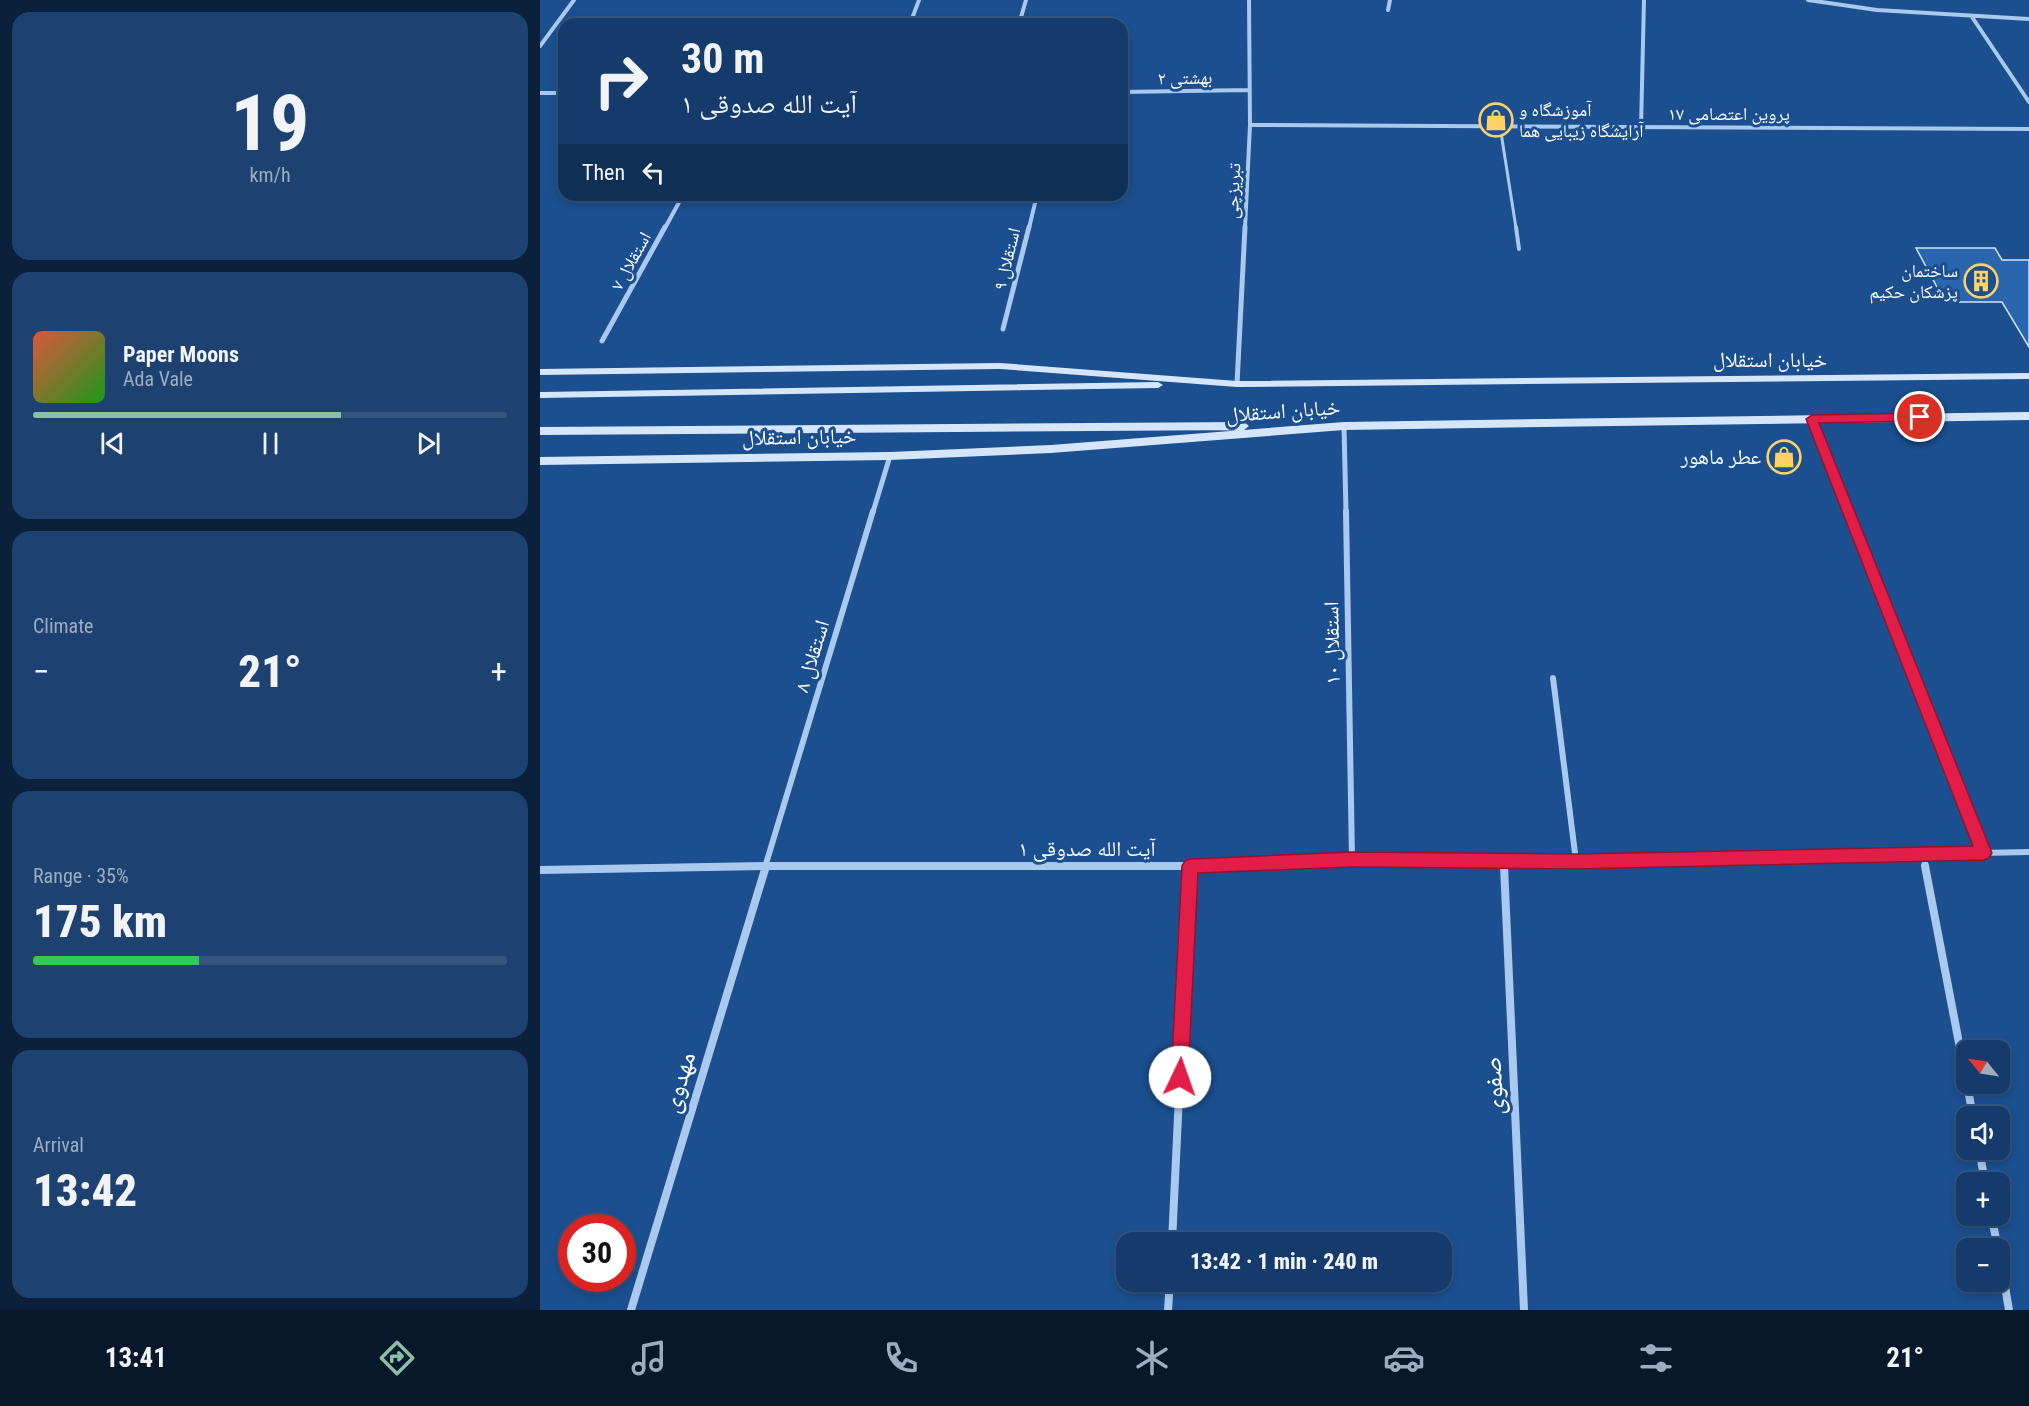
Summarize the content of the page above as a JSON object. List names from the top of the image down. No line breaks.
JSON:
{"streets":{"main road":["خیابان استقلال"],"street":["بهشتی ۲","پروین اعتصامی ۱۷","تبریزچی","استقلال ۹","استقلال ۷","استقلال ۱۰","استقلال ۸","آیت الله صدوقی ۱","مهدوی","صفوی"]},"crossings":[["بهشتی ۲","تبریزچی"],["پروین اعتصامی ۱۷","تبریزچی"],["تبریزچی","خیابان استقلال"],["خیابان استقلال","استقلال ۱۰"],["خیابان استقلال","استقلال ۸"],["استقلال ۱۰","آیت الله صدوقی ۱"],["استقلال ۸","آیت الله صدوقی ۱"],["استقلال ۸","مهدوی"],["آیت الله صدوقی ۱","مهدوی"],["آیت الله صدوقی ۱","صفوی"]],"places":{"shop":["آموزشگاه و آرایشگاه زیبایی هما","عطر ماهور"],"building":["ساختمان پزشکان حکیم"]},"north":"top left","page":{"tile":[["19","km/h"],"Climate",["Range · 35%","175 km"],["Arrival","13:42"]],"turn":["30 m","آیت الله صدوقی ۱"],"then":"Then","song":["Paper Moons","Ada Vale"],"heat":["−","21°","+"],"map_buttons":["+","−"],"limit":"30","trip":"13:42 · 1 min · 240 m","tabs":["13:41","21°"]}}
